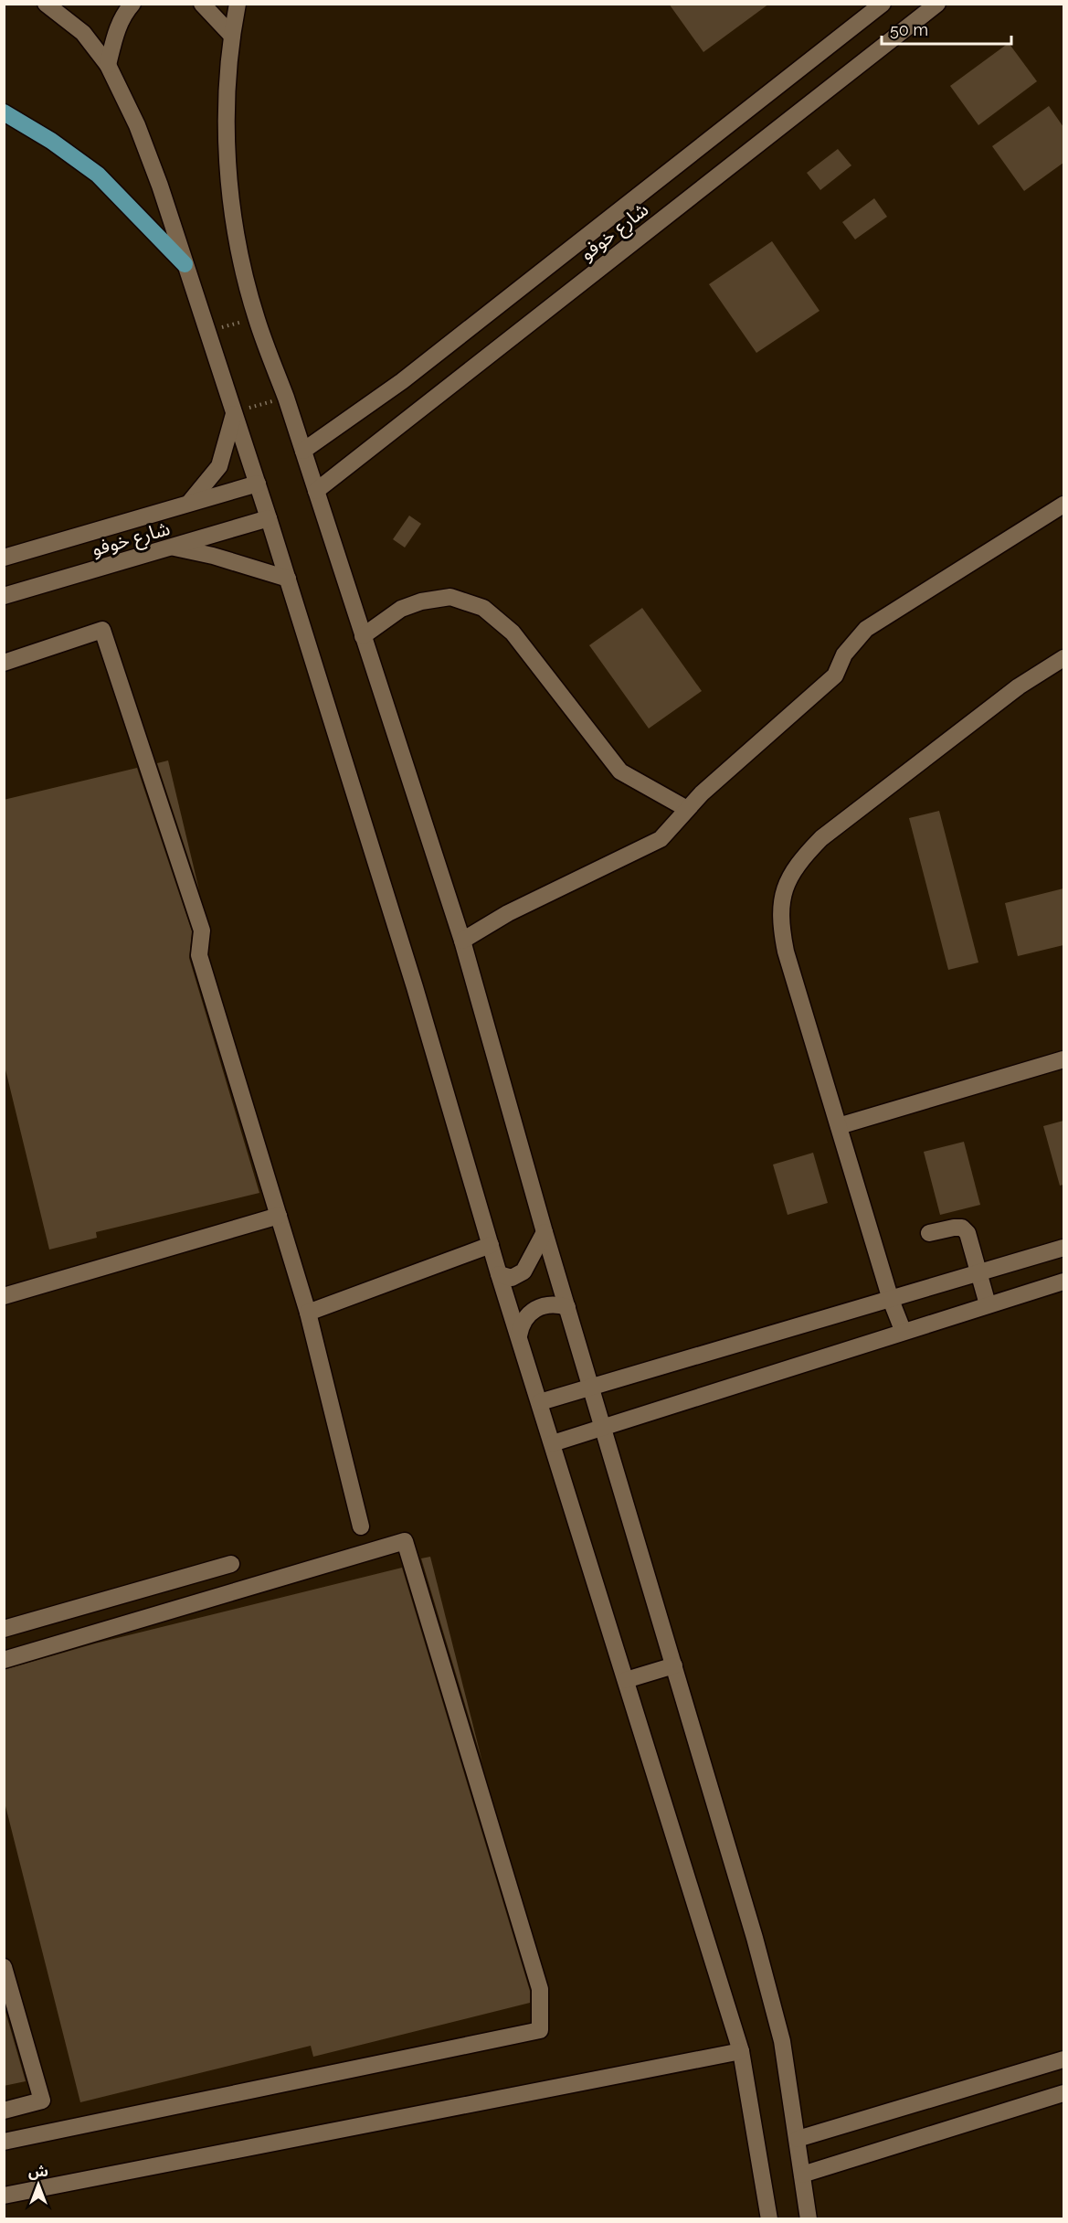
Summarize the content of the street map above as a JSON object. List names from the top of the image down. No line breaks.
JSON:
{"streets":{"street":["شارع خوفو"]},"scale_bar":"50 m","north":"top"}
